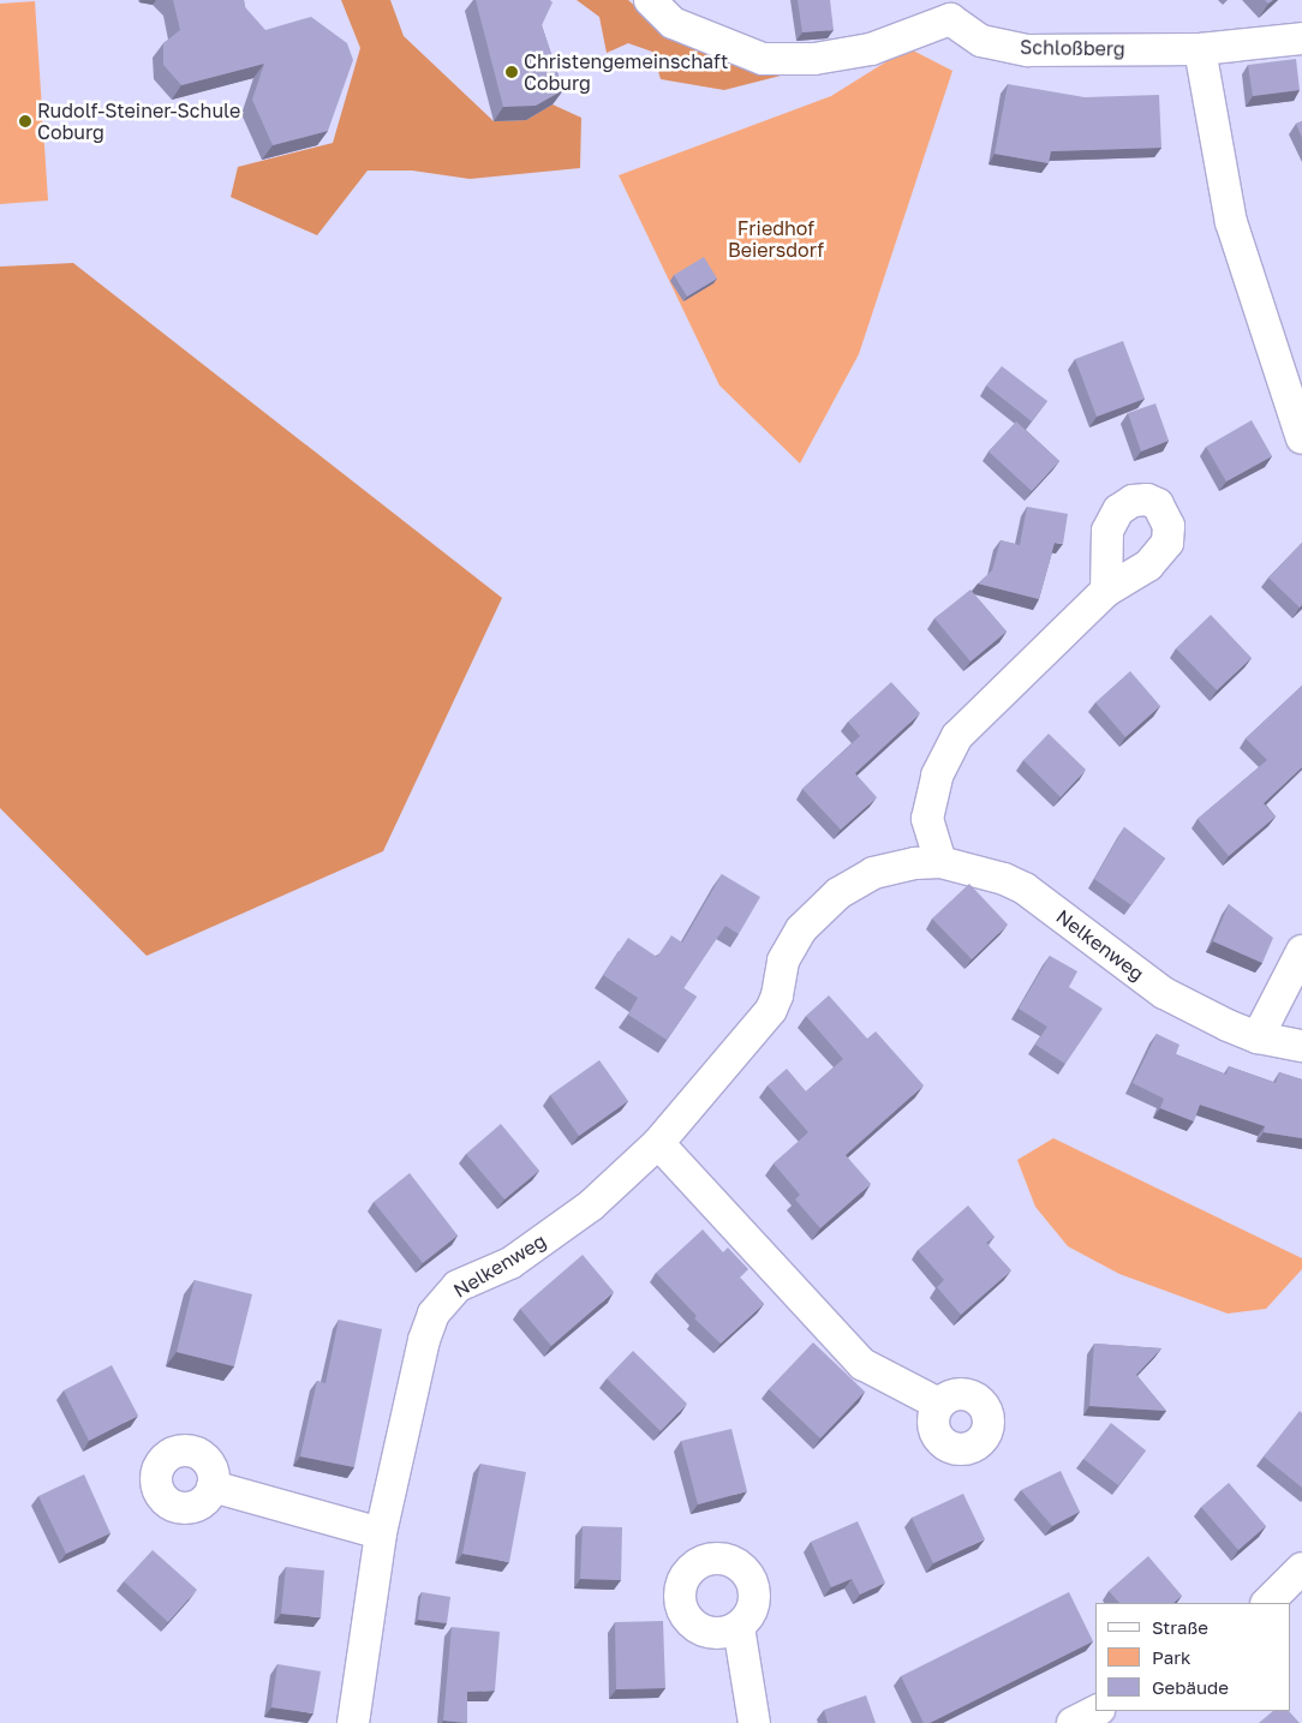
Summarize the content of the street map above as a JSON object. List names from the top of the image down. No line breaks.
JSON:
{"streets":{"street":["Schloßberg","Nelkenweg"]},"parks":["Friedhof Beiersdorf"],"places":["Christengemeinschaft Coburg","Rudolf-Steiner-Schule Coburg"],"legend":["Straße","Park","Gebäude"]}
